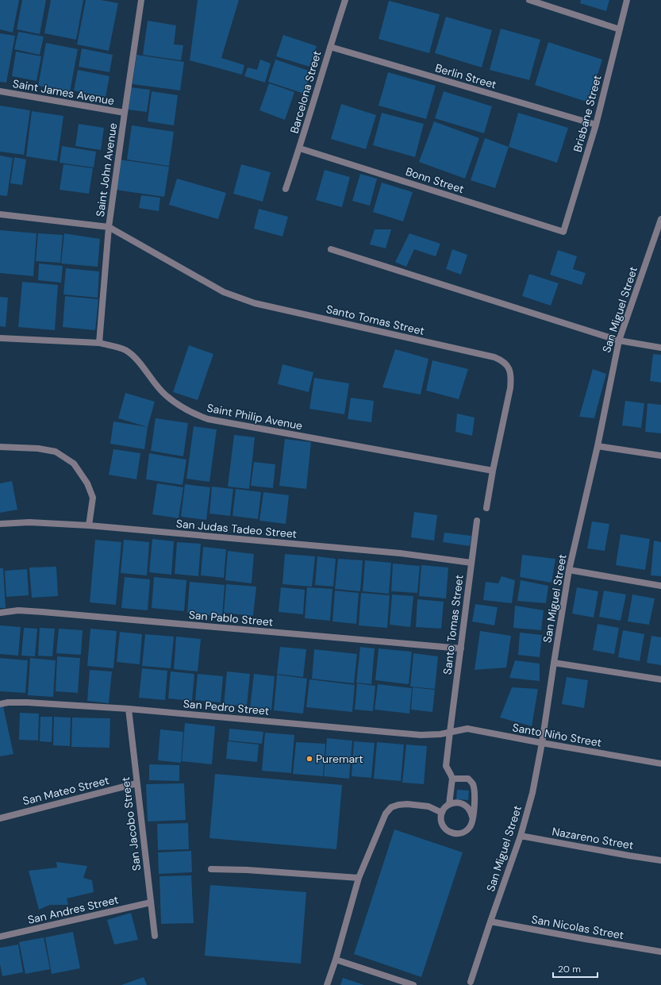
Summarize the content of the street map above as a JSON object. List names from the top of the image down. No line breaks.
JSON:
{"streets":{"street":["Berlin Street","Saint James Avenue","Barcelona Street","Brisbane Street","Saint John Avenue","Bonn Street","San Miguel Street","Santo Tomas Street","Saint Philip Avenue","San Judas Tadeo Street","San Pablo Street","San Pedro Street","Santo Niño Street","San Mateo Street","San Jacobo Street","Nazareno Street","San Andres Street","San Nicolas Street"]},"crossings":[["Berlin Street","Barcelona Street"],["Berlin Street","Brisbane Street"],["Saint James Avenue","Saint John Avenue"],["Barcelona Street","Bonn Street"],["Brisbane Street","Bonn Street"],["Saint John Avenue","Santo Tomas Street"],["Saint John Avenue","Saint Philip Avenue"],["San Miguel Street","Santo Niño Street"],["San Miguel Street","Nazareno Street"],["San Miguel Street","San Nicolas Street"],["Santo Tomas Street","Saint Philip Avenue"],["Santo Tomas Street","San Judas Tadeo Street"],["Santo Tomas Street","San Pablo Street"],["Santo Tomas Street","San Pedro Street"],["Santo Tomas Street","Santo Niño Street"],["San Pedro Street","Santo Niño Street"],["San Pedro Street","San Jacobo Street"],["San Mateo Street","San Jacobo Street"],["San Jacobo Street","San Andres Street"]],"places":["Puremart"],"scale_bar":"20 m"}
